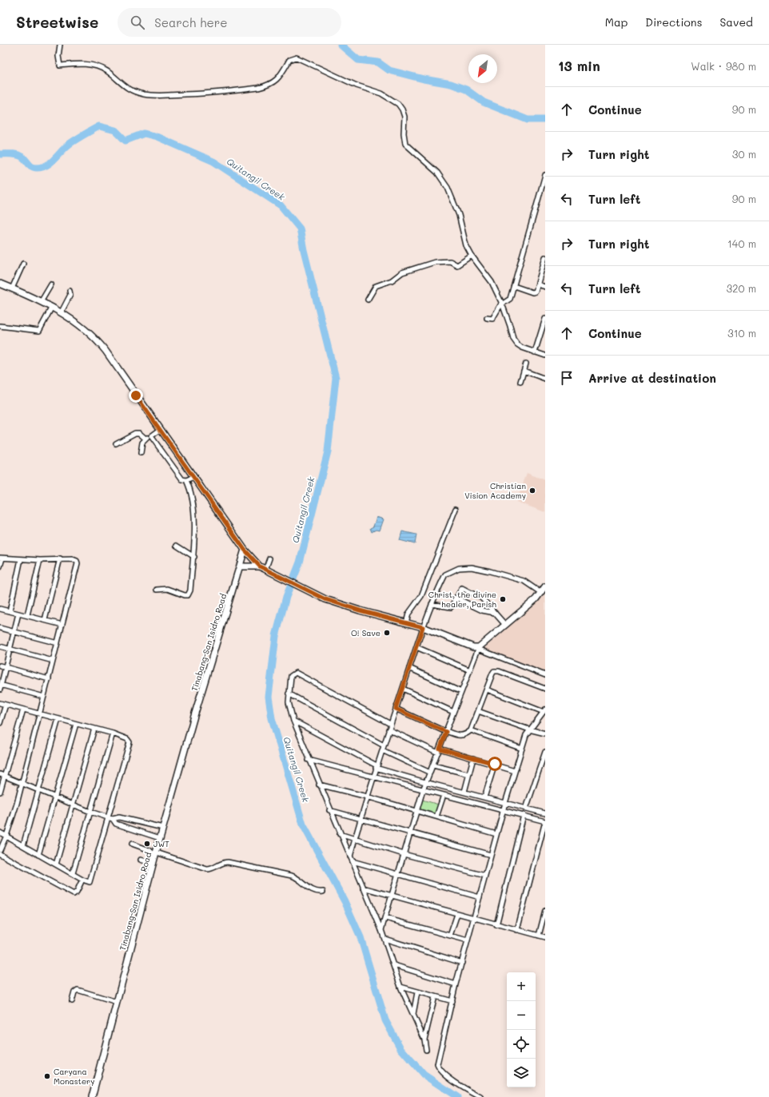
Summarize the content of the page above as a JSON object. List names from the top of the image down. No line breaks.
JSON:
{"streets":{"street":["Tinabang-San Isidro Road"]},"water":["Quitangil Creek"],"places":["Christian Vision Academy","Christ, the divine healer, Parish","O! Save","JWT","Caryana Monastery"],"north":"bottom left","page":{"header":"Streetwise","search":"Search here","nav":["Map","Directions","Saved"],"heading":["13 min","Walk · 980 m"],"list":[["Continue","90 m"],["Turn right","30 m"],["Turn left","90 m"],["Turn right","140 m"],["Turn left","320 m"],["Continue","310 m"],"Arrive at destination"],"map_buttons":["+","−"]}}
